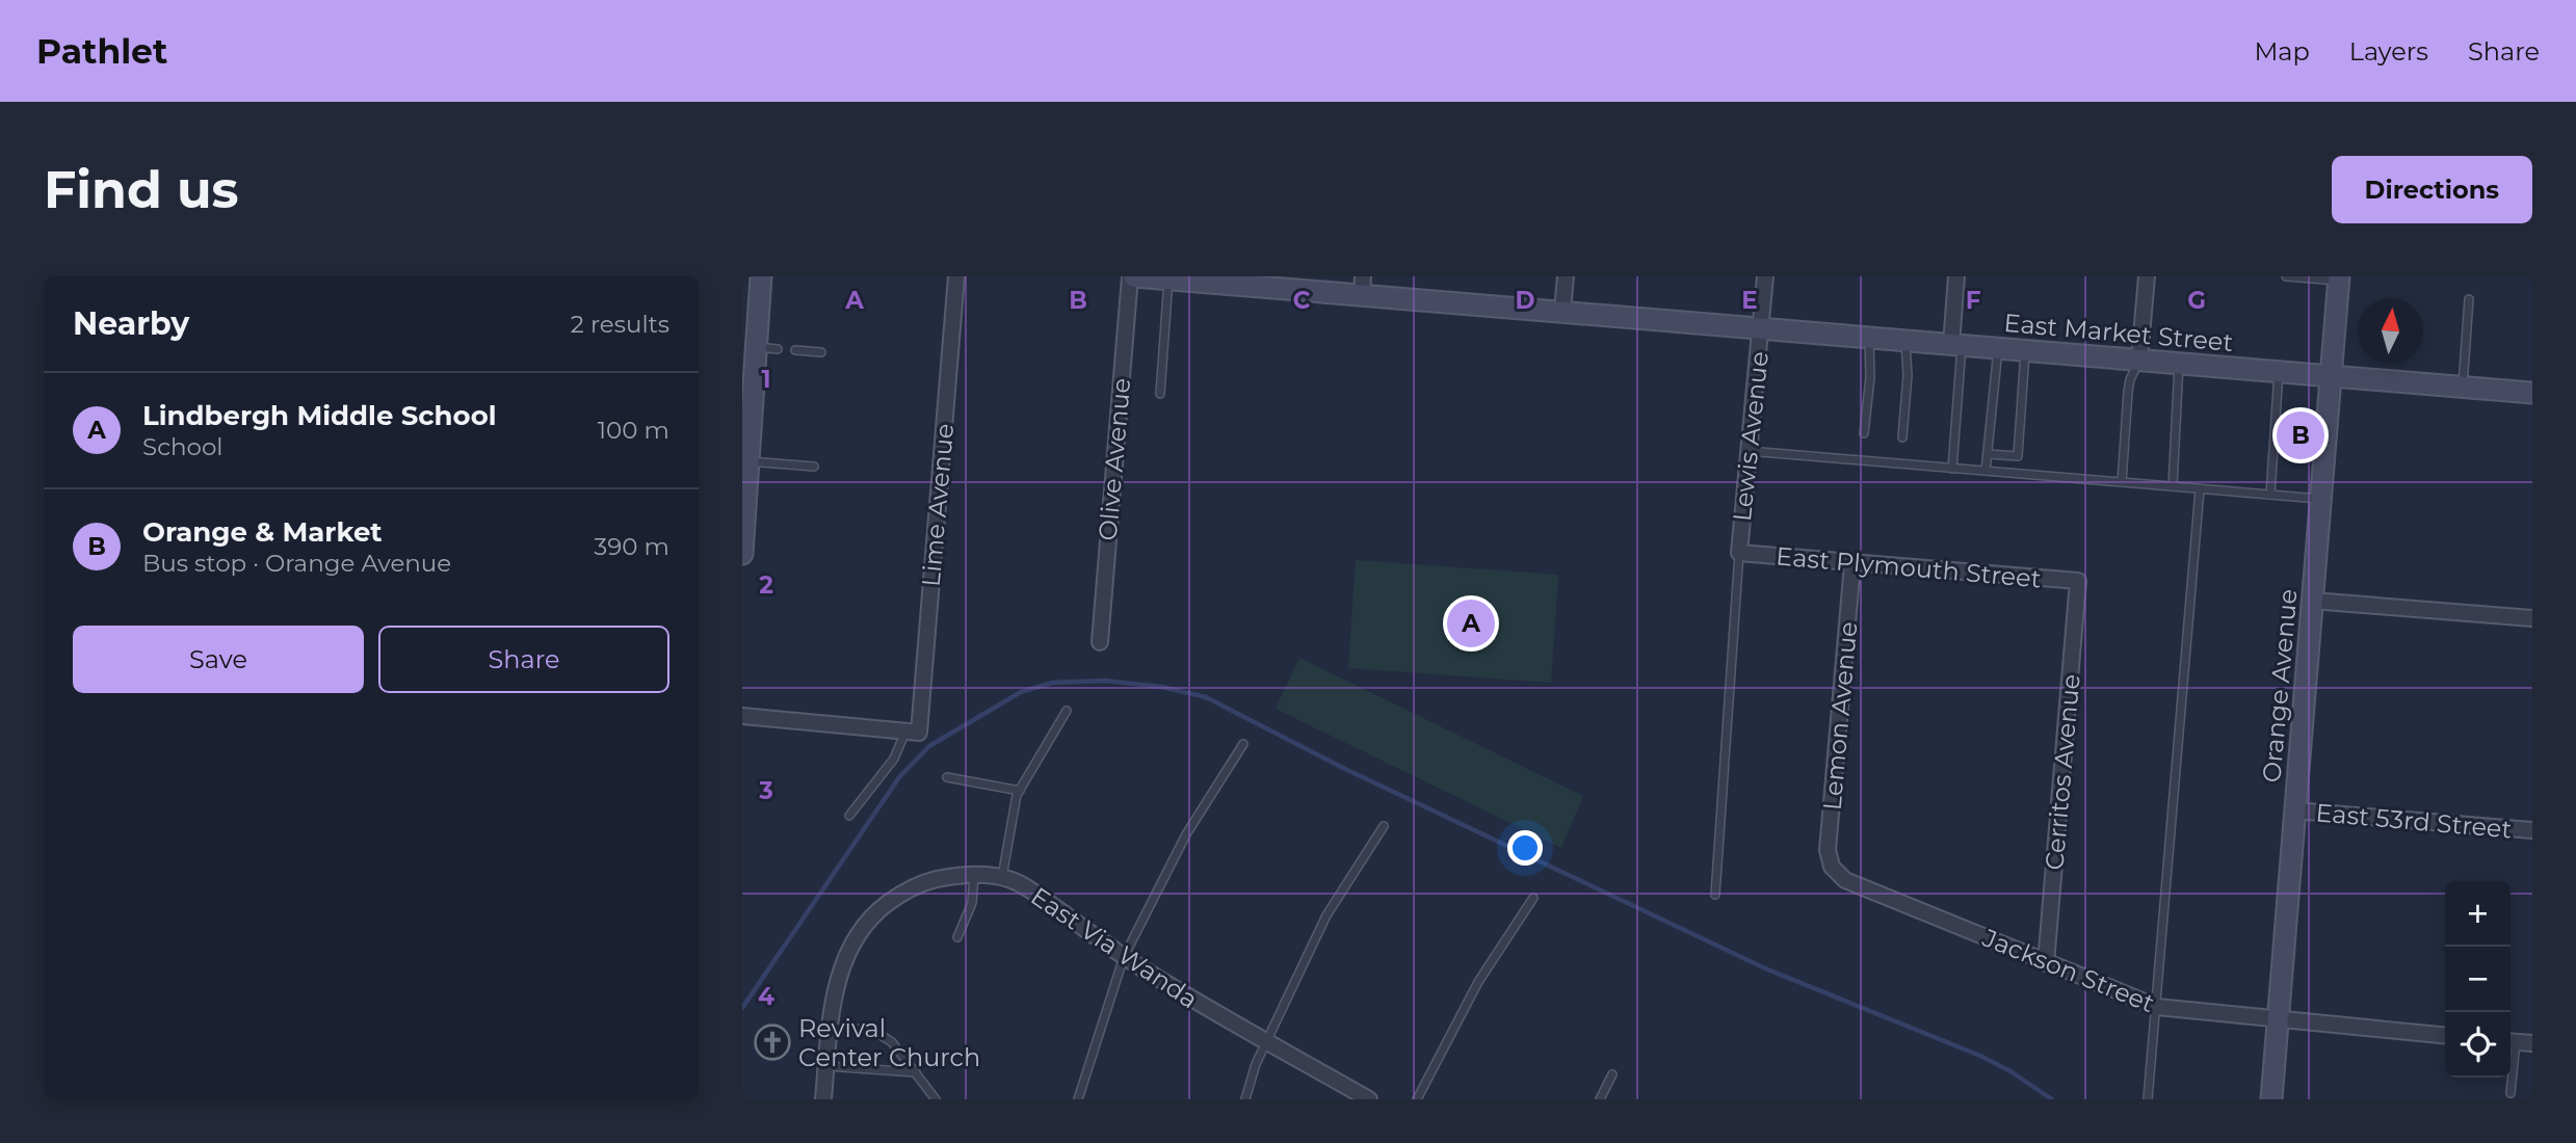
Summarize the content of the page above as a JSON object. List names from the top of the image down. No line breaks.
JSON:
{"streets":{"street":["East Market Street","Lewis Avenue","Olive Avenue","Lime Avenue","East Plymouth Street","Orange Avenue","Lemon Avenue","Cerritos Avenue","East 53rd Street","East Via Wanda","Jackson Street"]},"crossings":[["East Market Street","Lewis Avenue"],["East Market Street","Olive Avenue"],["East Market Street","Orange Avenue"],["Lewis Avenue","East Plymouth Street"],["East Plymouth Street","Lemon Avenue"],["East Plymouth Street","Cerritos Avenue"],["Orange Avenue","East 53rd Street"],["Orange Avenue","Jackson Street"],["Lemon Avenue","Jackson Street"],["Cerritos Avenue","Jackson Street"]],"places":{"church":["Revival Center Church"]},"north":"top","page":{"header":"Pathlet","nav":["Map","Layers","Share"],"buttons":["Directions",["Save","Share"]],"title":"Find us","heading":["Nearby","2 results"],"list":[{"mark":"A","name":"Lindbergh Middle School","note":"School","value":"100 m"},{"mark":"B","name":"Orange & Market","note":"Bus stop · Orange Avenue","value":"390 m"}],"pins":["B","A"],"map_buttons":["+","−"]},"grid":{"columns":["A","B","C","D","E","F","G"],"rows":["1","2","3","4"]}}
